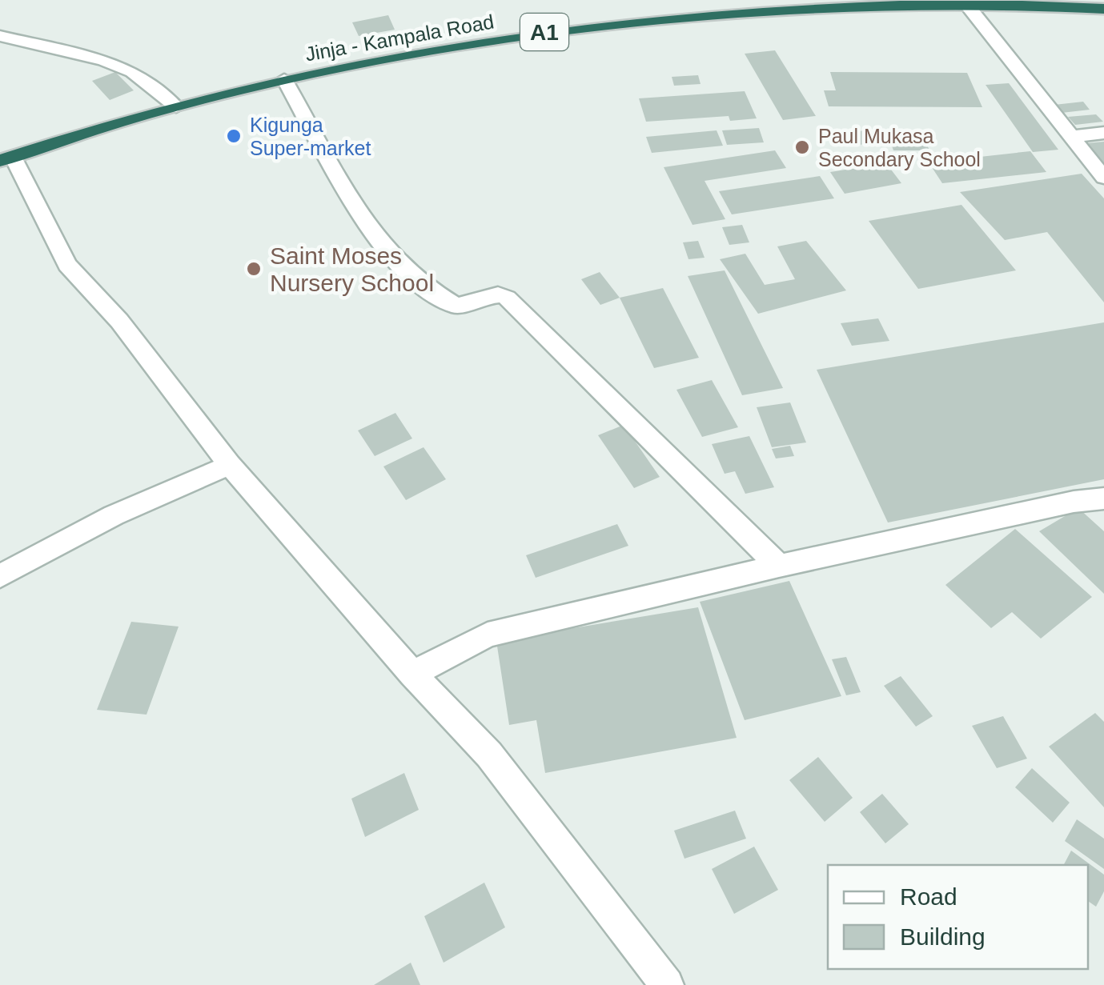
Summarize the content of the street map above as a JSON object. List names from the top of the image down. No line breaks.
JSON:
{"streets":{"highway":["A1","Jinja - Kampala Road"]},"places":["Kigunga Super-market","Paul Mukasa Secondary School","Saint Moses Nursery School"],"legend":["Road","Building"]}
